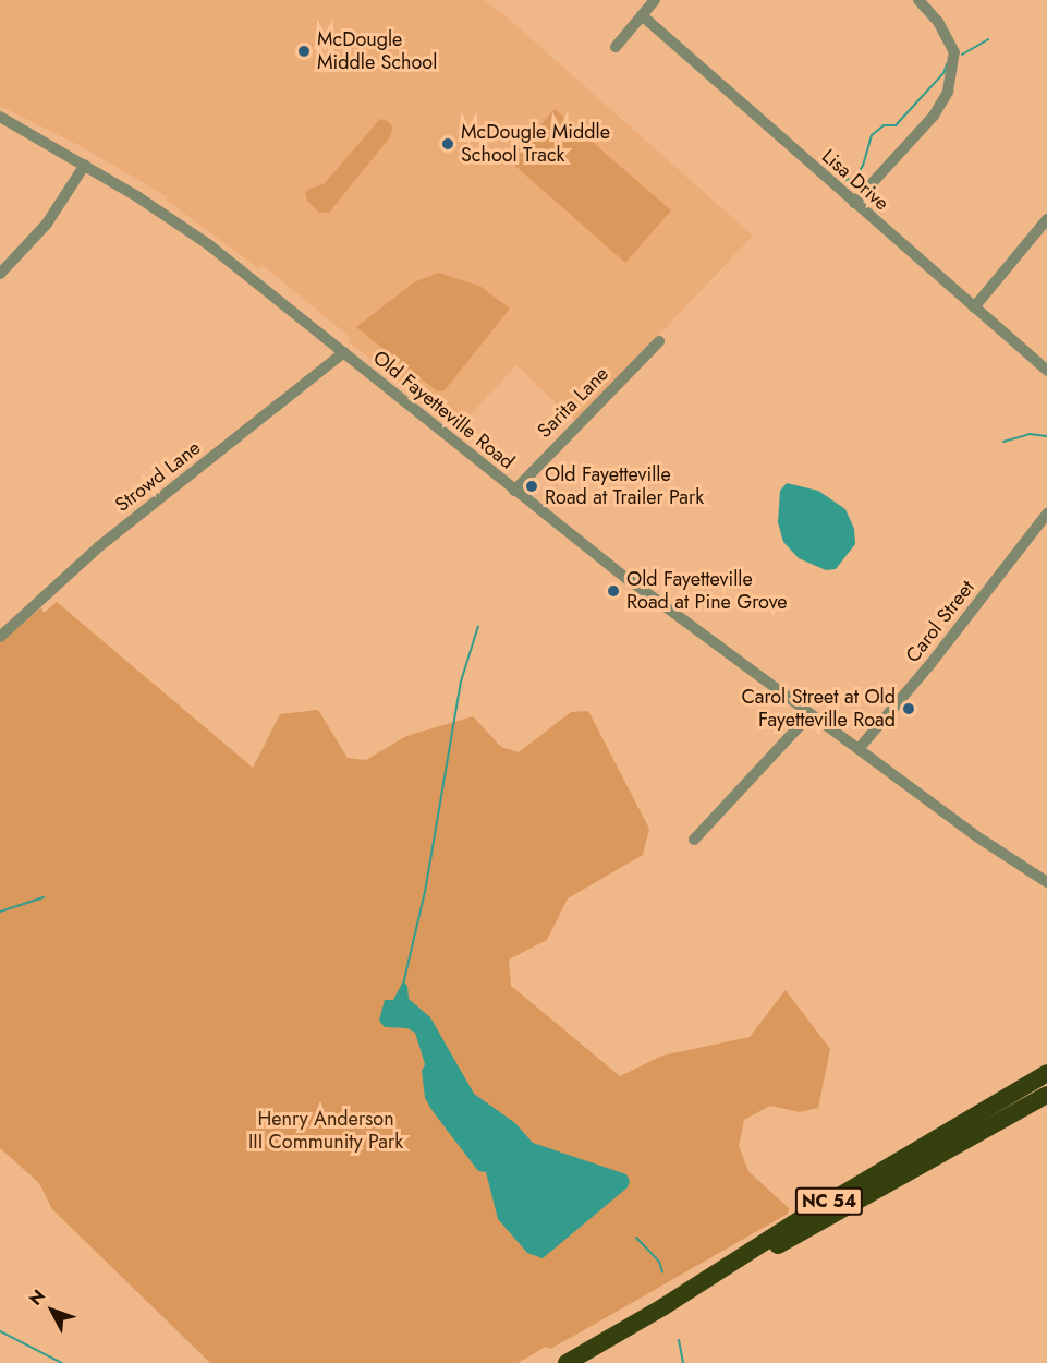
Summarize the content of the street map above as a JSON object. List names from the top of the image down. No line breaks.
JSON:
{"streets":{"highway":["NC 54"],"street":["Lisa Drive","Sarita Lane","Old Fayetteville Road","Strowd Lane","Carol Street"]},"crossings":[["Sarita Lane","Old Fayetteville Road"],["Old Fayetteville Road","Strowd Lane"],["Old Fayetteville Road","Carol Street"]],"parks":["Henry Anderson III Community Park"],"places":["McDougle Middle School","McDougle Middle School Track","Old Fayetteville Road at Trailer Park","Old Fayetteville Road at Pine Grove","Carol Street at Old Fayetteville Road"],"north":"top left"}
